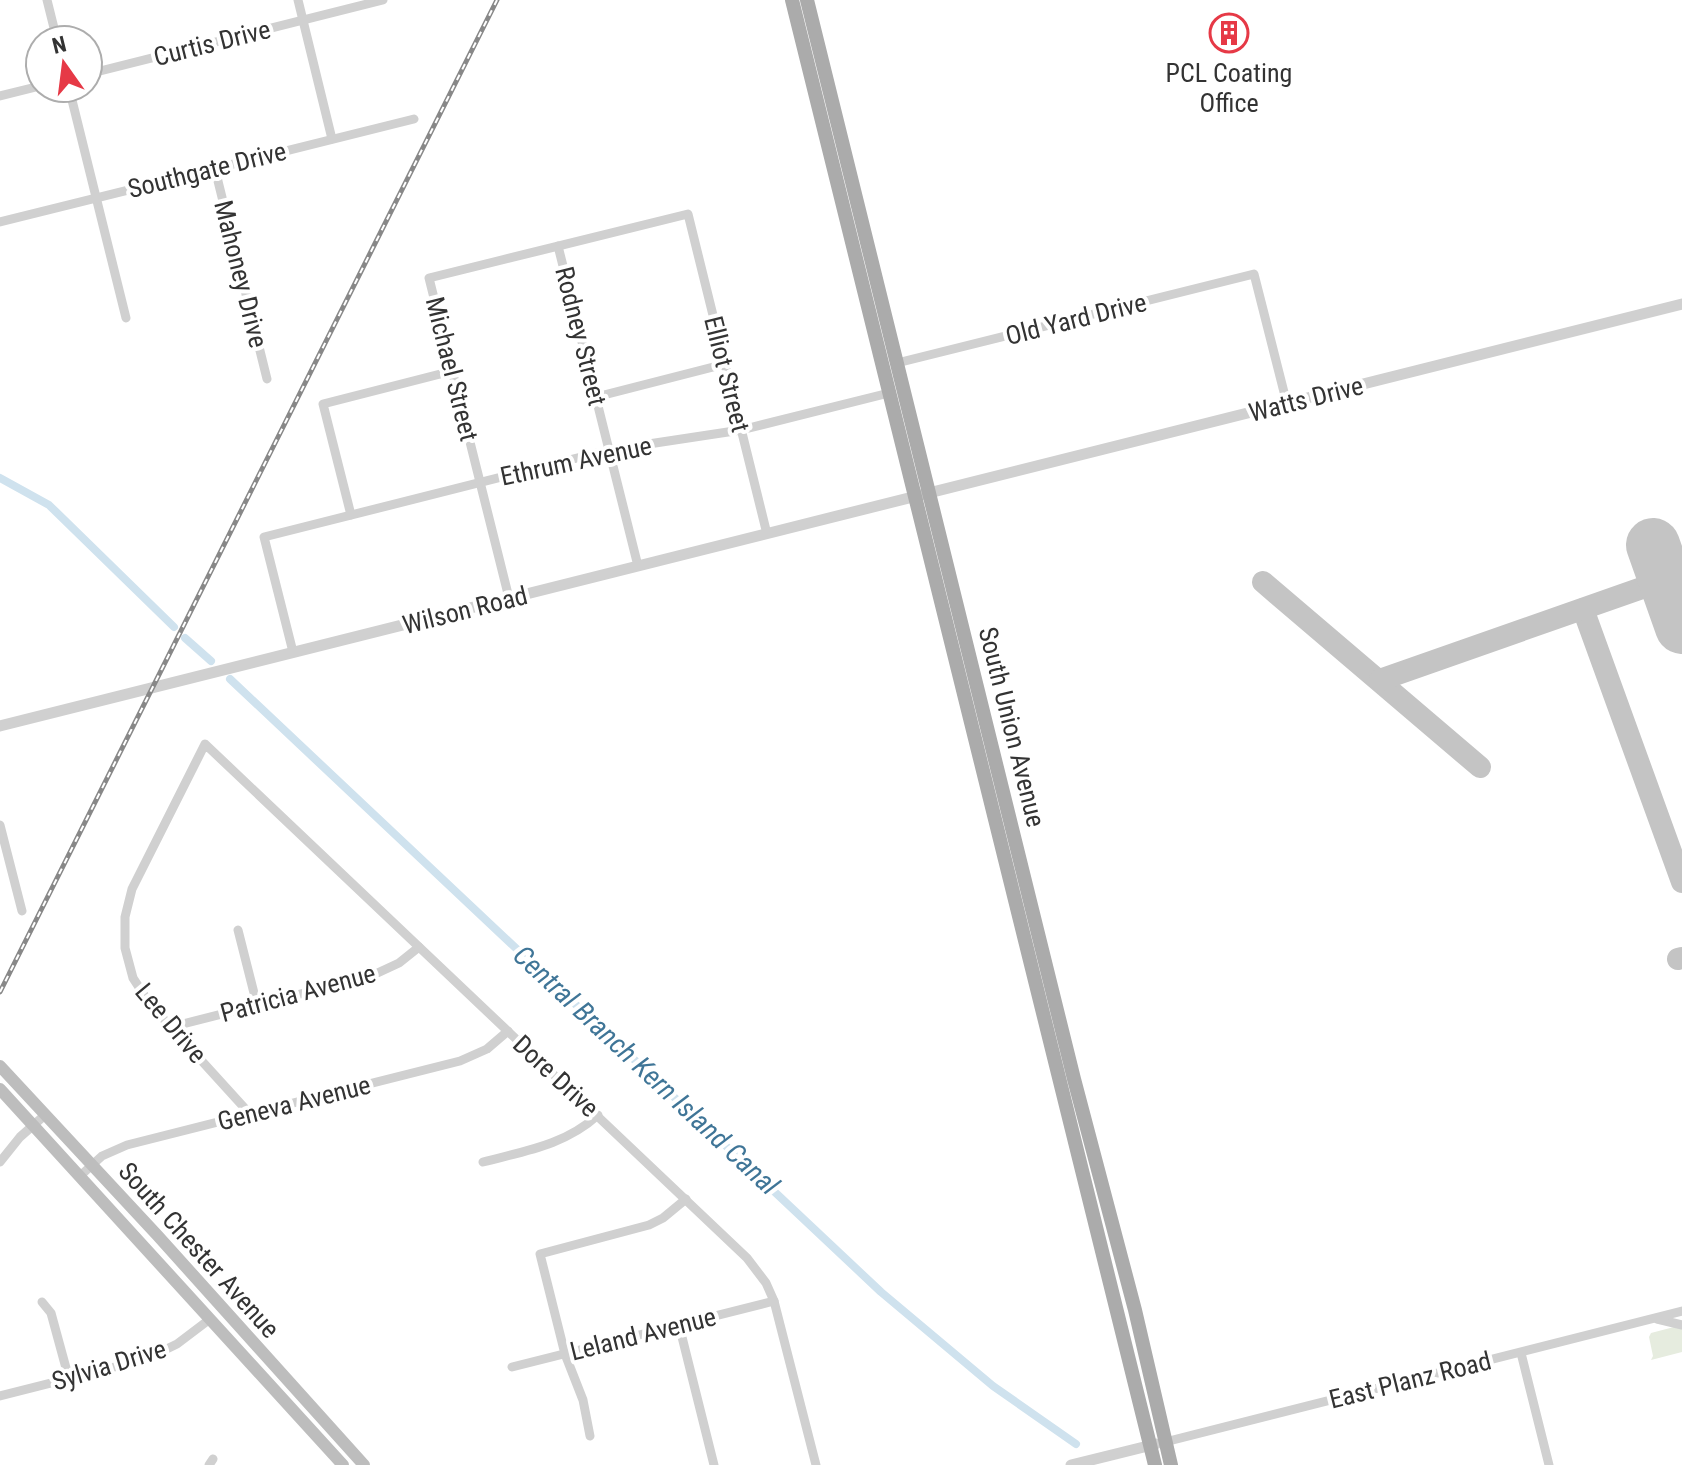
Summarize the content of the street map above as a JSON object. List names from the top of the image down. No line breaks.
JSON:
{"streets":{"main road":["South Union Avenue","South Chester Avenue"],"street":["Curtis Drive","Southgate Drive","Mahoney Drive","Old Yard Drive","Rodney Street","Michael Street","Elliot Street","Watts Drive","Ethrum Avenue","Wilson Road","Patricia Avenue","Lee Drive","Dore Drive","Geneva Avenue","Leland Avenue","Sylvia Drive","East Planz Road"]},"crossings":[["Southgate Drive","Mahoney Drive"],["Old Yard Drive","Watts Drive"],["Old Yard Drive","South Union Avenue"],["Rodney Street","Michael Street"],["Rodney Street","Elliot Street"],["Rodney Street","Ethrum Avenue"],["Rodney Street","Wilson Road"],["Michael Street","Elliot Street"],["Michael Street","Ethrum Avenue"],["Michael Street","Wilson Road"],["Elliot Street","Ethrum Avenue"],["Elliot Street","Wilson Road"],["Watts Drive","Wilson Road"],["Watts Drive","South Union Avenue"],["Ethrum Avenue","Wilson Road"],["Ethrum Avenue","South Union Avenue"],["Wilson Road","South Union Avenue"],["South Union Avenue","East Planz Road"],["Patricia Avenue","Lee Drive"],["Patricia Avenue","Dore Drive"],["Lee Drive","Dore Drive"],["Lee Drive","Geneva Avenue"],["Dore Drive","Geneva Avenue"],["Dore Drive","Leland Avenue"],["Geneva Avenue","South Chester Avenue"],["South Chester Avenue","Sylvia Drive"]],"water":["Central Branch Kern Island Canal"],"places":{"building":["PCL Coating Office"]},"north":"top"}
